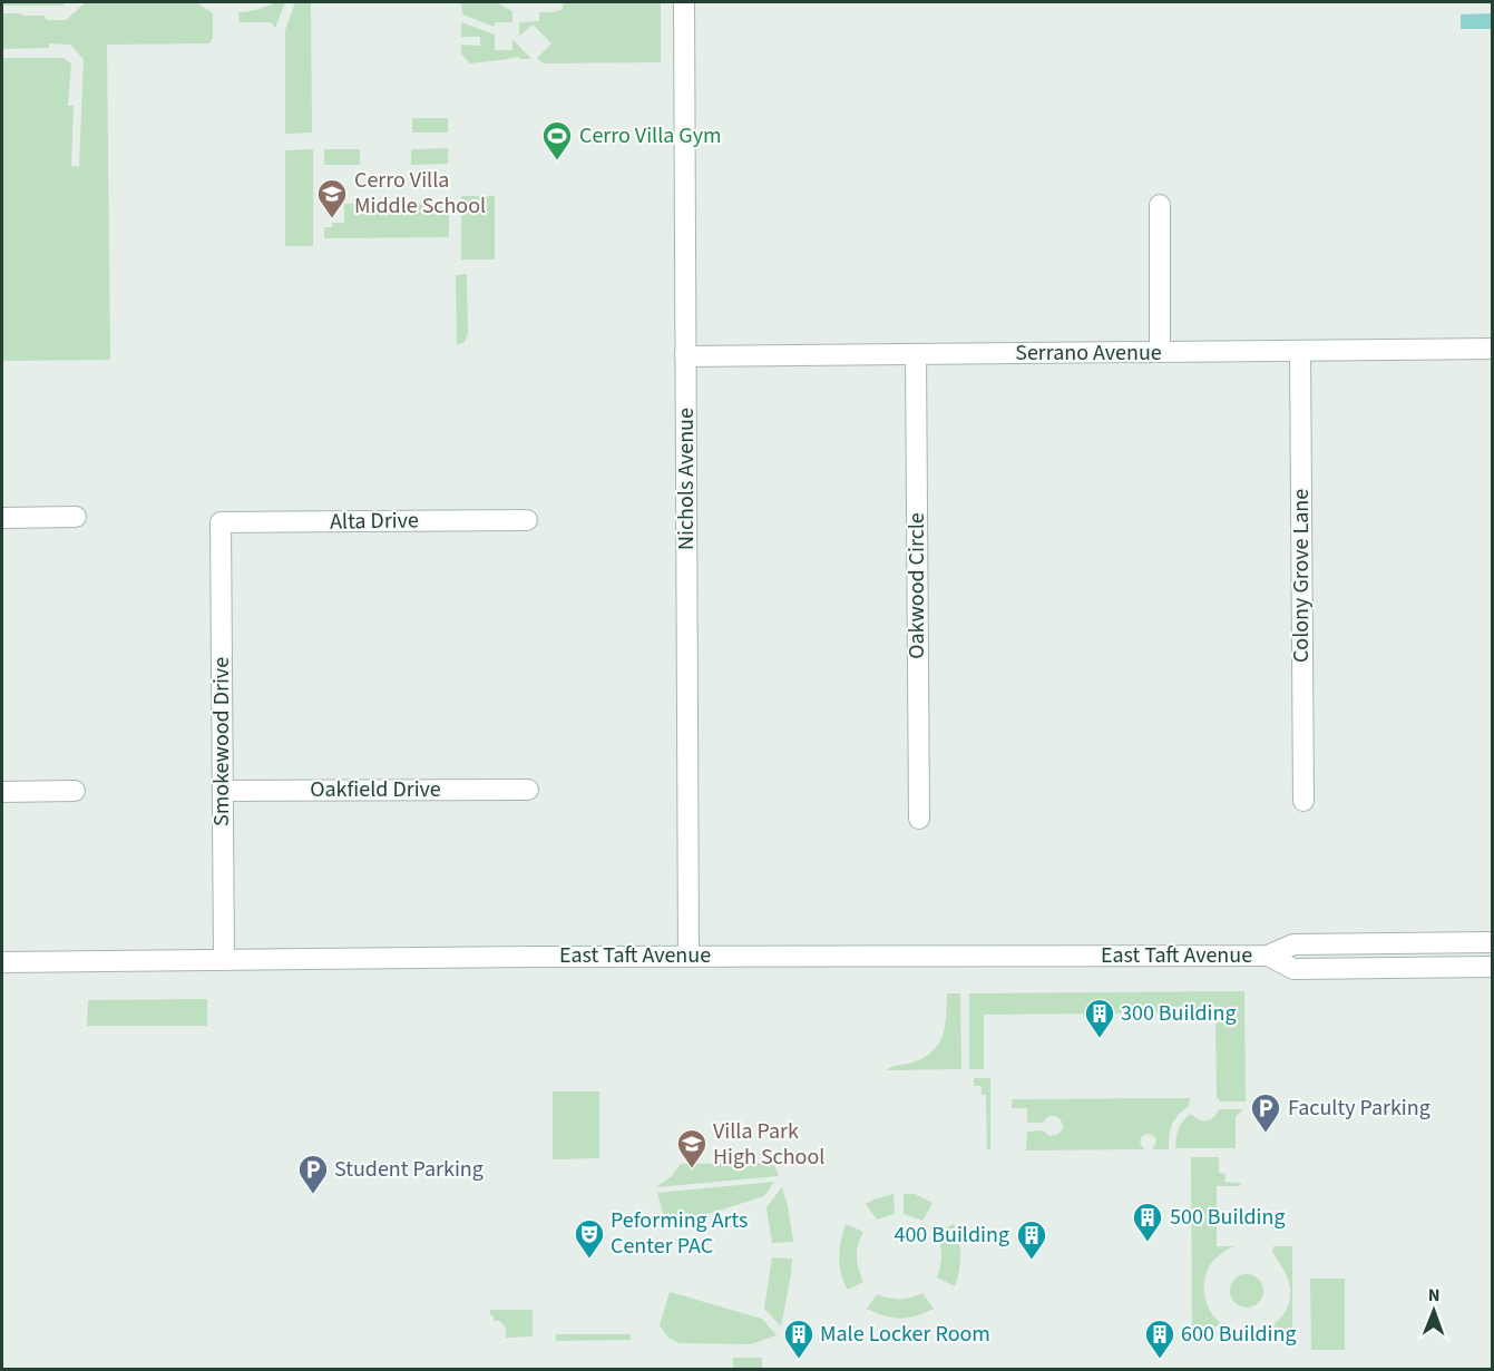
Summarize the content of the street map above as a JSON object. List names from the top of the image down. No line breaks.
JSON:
{"streets":{"street":["Serrano Avenue","Nichols Avenue","Alta Drive","Colony Grove Lane","Oakwood Circle","Smokewood Drive","Oakfield Drive","East Taft Avenue"]},"crossings":[["Serrano Avenue","Nichols Avenue"],["Serrano Avenue","Colony Grove Lane"],["Serrano Avenue","Oakwood Circle"],["Nichols Avenue","East Taft Avenue"],["Alta Drive","Smokewood Drive"],["Smokewood Drive","Oakfield Drive"],["Smokewood Drive","East Taft Avenue"]],"places":{"sports":["Cerro Villa Gym"],"school or university":["Cerro Villa Middle School","Villa Park High School"],"building":["300 Building","500 Building","400 Building","Male Locker Room","600 Building"],"parking":["Faculty Parking","Student Parking"],"theatre":["Peforming Arts Center PAC"]},"north":"top"}
